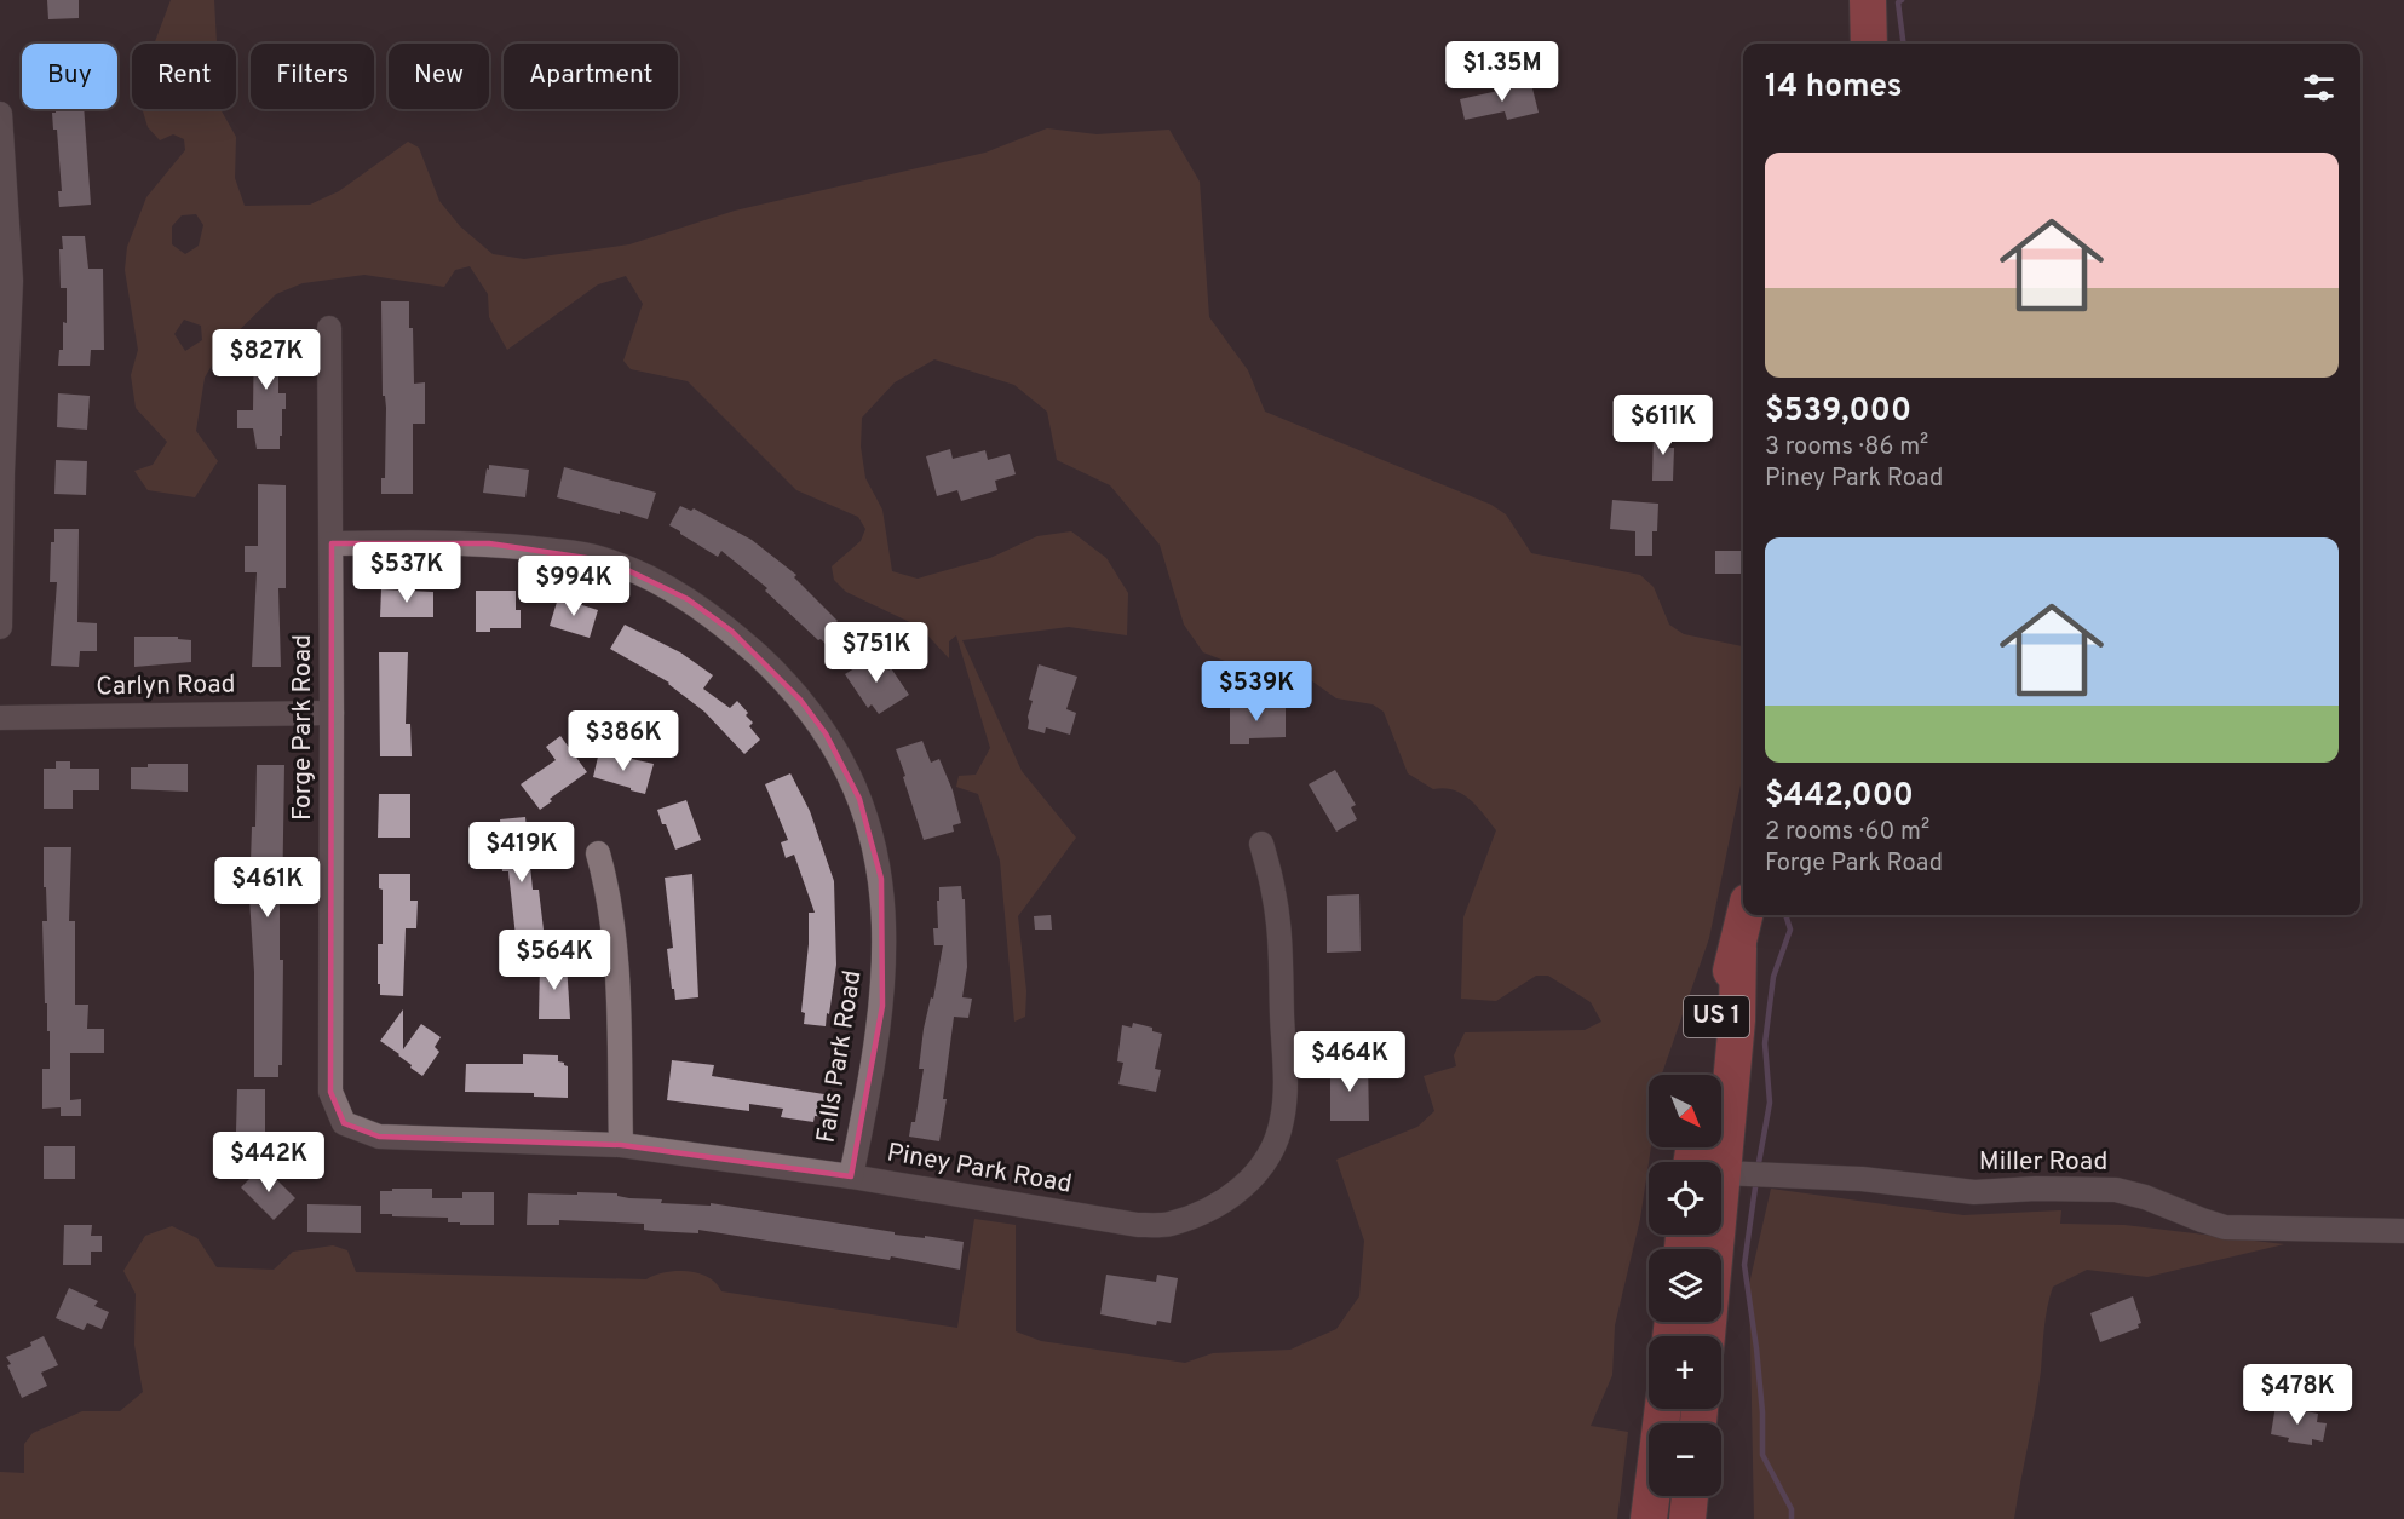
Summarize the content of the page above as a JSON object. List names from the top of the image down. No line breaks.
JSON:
{"streets":{"highway":["US 1"],"street":["Carlyn Road","Forge Park Road","Falls Park Road","Miller Road","Piney Park Road"]},"crossings":[["Carlyn Road","Forge Park Road"],["Forge Park Road","Falls Park Road"],["Forge Park Road","Piney Park Road"],["US 1","Miller Road"],["Falls Park Road","Piney Park Road"]],"north":"bottom right","page":{"price":["$1.35M","$827K","$611K","$537K","$994K","$751K","$539K","$386K","$419K","$461K","$564K","$464K","$442K","$478K"],"chip":["Buy","Rent","Filters","New","Apartment"],"heading":"14 homes","list":[{"name":"$539,000","note":"3 rooms · 86 m² · Piney Park Road"},{"name":"$442,000","note":"2 rooms · 60 m² · Forge Park Road"}],"map_buttons":["+","−"]}}
